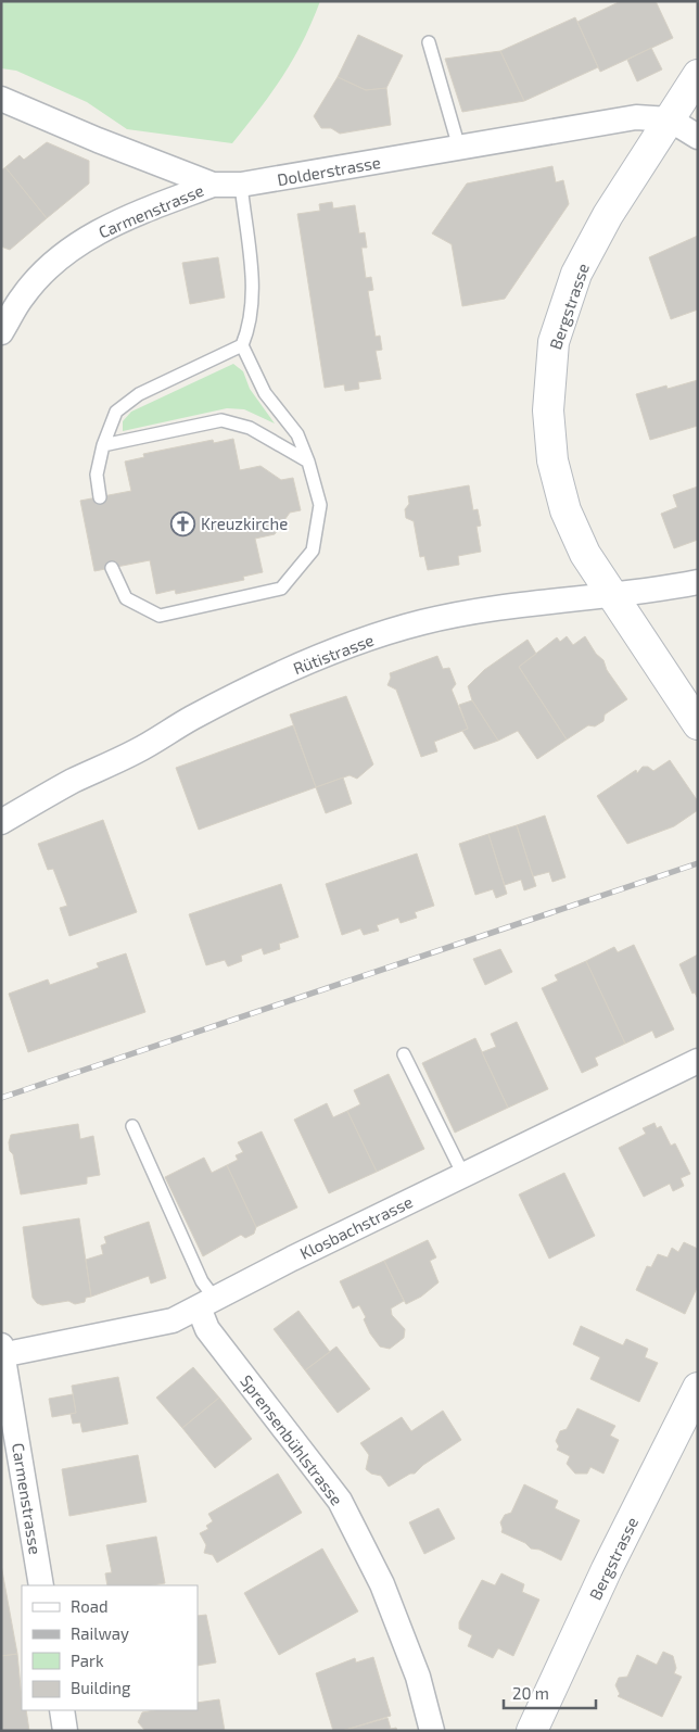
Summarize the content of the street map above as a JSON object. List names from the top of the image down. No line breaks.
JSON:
{"streets":{"main road":["Bergstrasse"],"street":["Dolderstrasse","Carmenstrasse","Rütistrasse","Klosbachstrasse","Sprensenbühlstrasse"]},"crossings":[["Dolderstrasse","Carmenstrasse"],["Dolderstrasse","Bergstrasse"],["Carmenstrasse","Klosbachstrasse"],["Bergstrasse","Rütistrasse"],["Klosbachstrasse","Sprensenbühlstrasse"]],"places":{"church":["Kreuzkirche"]},"legend":["Road","Railway","Park","Building"],"scale_bar":"20 m"}
